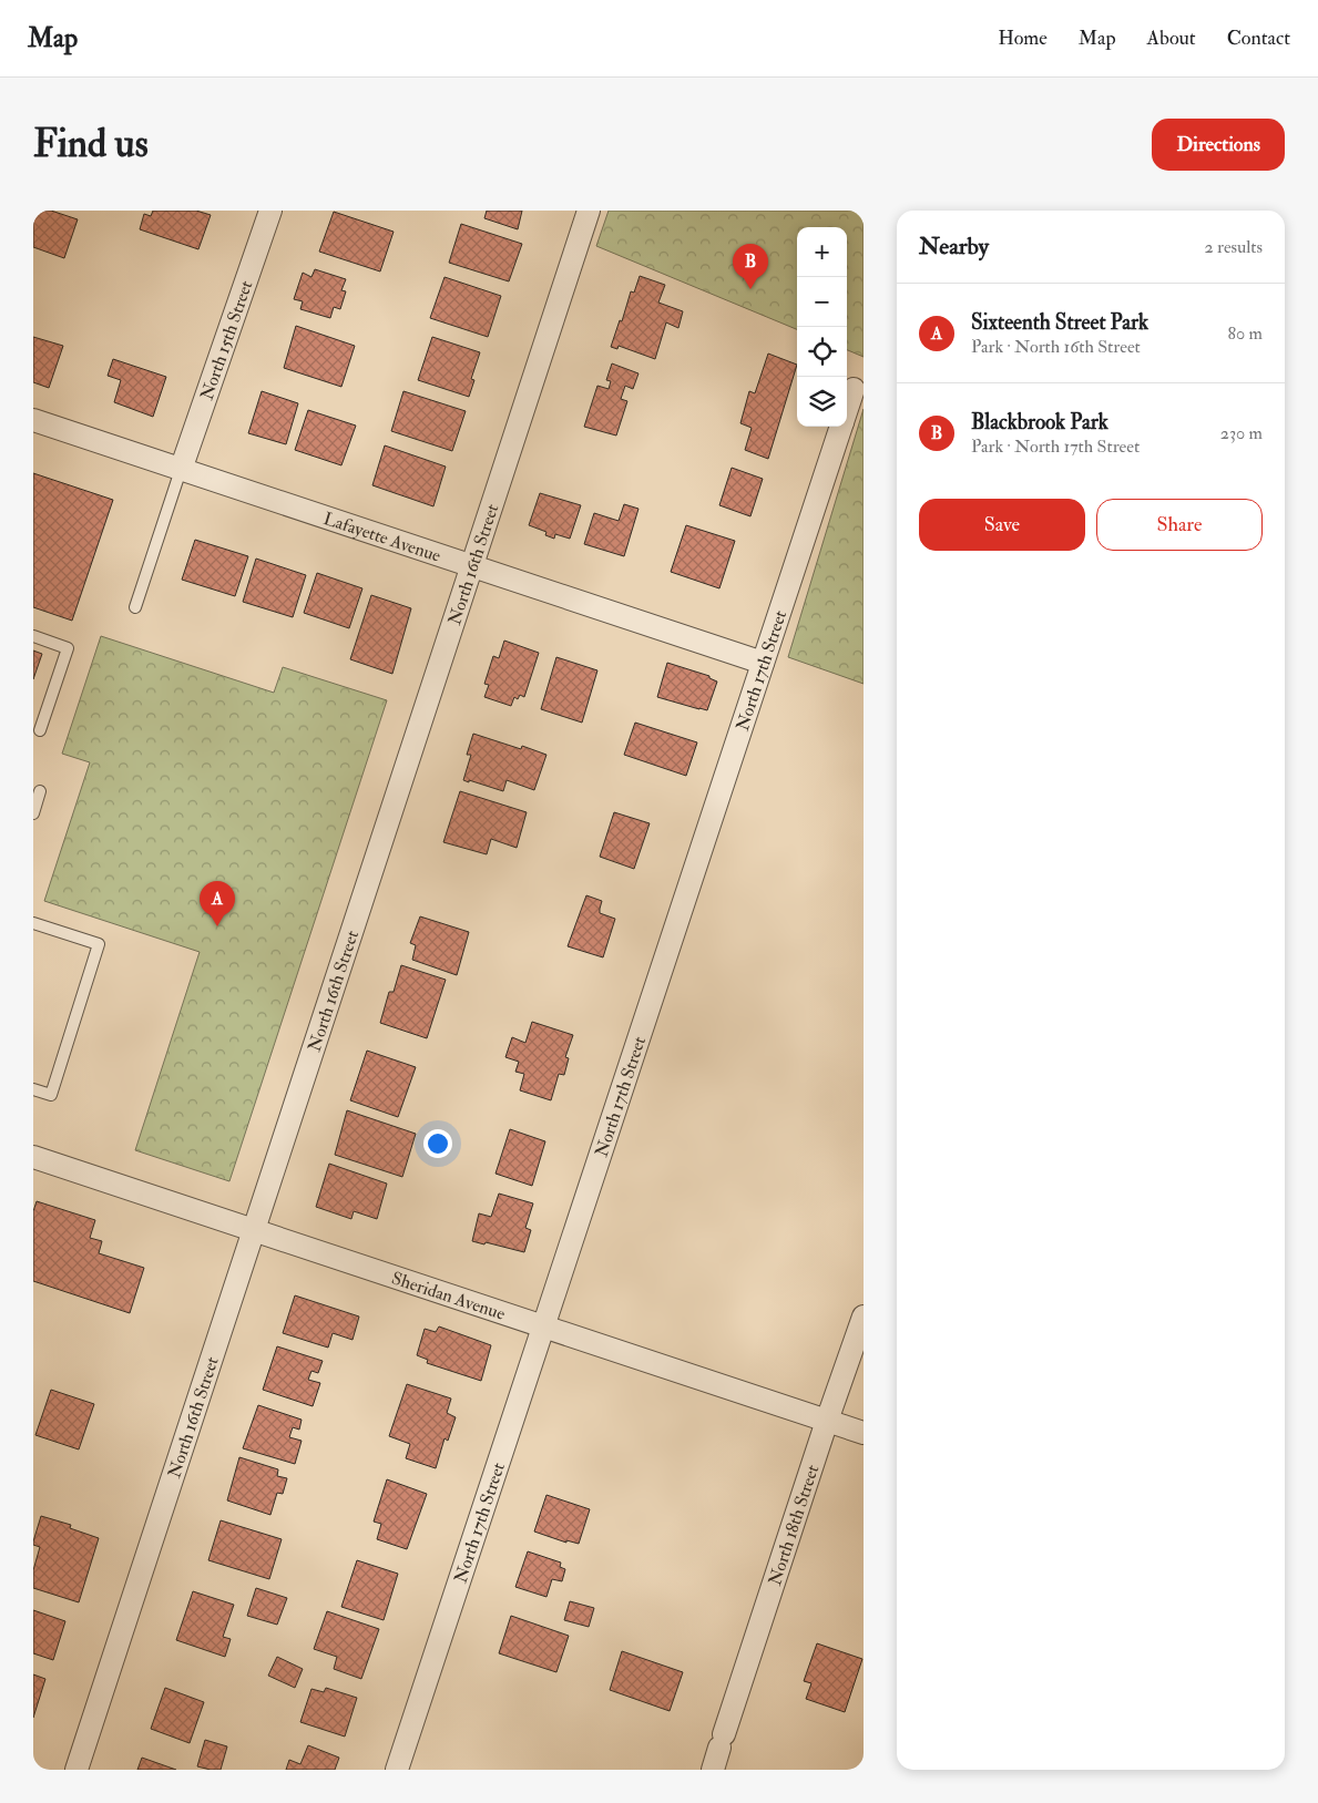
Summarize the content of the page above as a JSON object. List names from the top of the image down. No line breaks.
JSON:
{"streets":{"street":["North 15th Street","Lafayette Avenue","North 16th Street","North 17th Street","Sheridan Avenue","North 18th Street"]},"crossings":[["North 15th Street","Lafayette Avenue"],["Lafayette Avenue","North 16th Street"],["Lafayette Avenue","North 17th Street"],["North 16th Street","Sheridan Avenue"],["North 17th Street","Sheridan Avenue"],["Sheridan Avenue","North 18th Street"]],"page":{"header":"Map","nav":["Home","Map","About","Contact"],"buttons":["Directions",["Save","Share"]],"title":"Find us","heading":["Nearby","2 results"],"map_buttons":["+","−"],"pins":["B","A"],"list":[{"mark":"A","name":"Sixteenth Street Park","note":"Park · North 16th Street","value":"80 m"},{"mark":"B","name":"Blackbrook Park","note":"Park · North 17th Street","value":"230 m"}]}}
